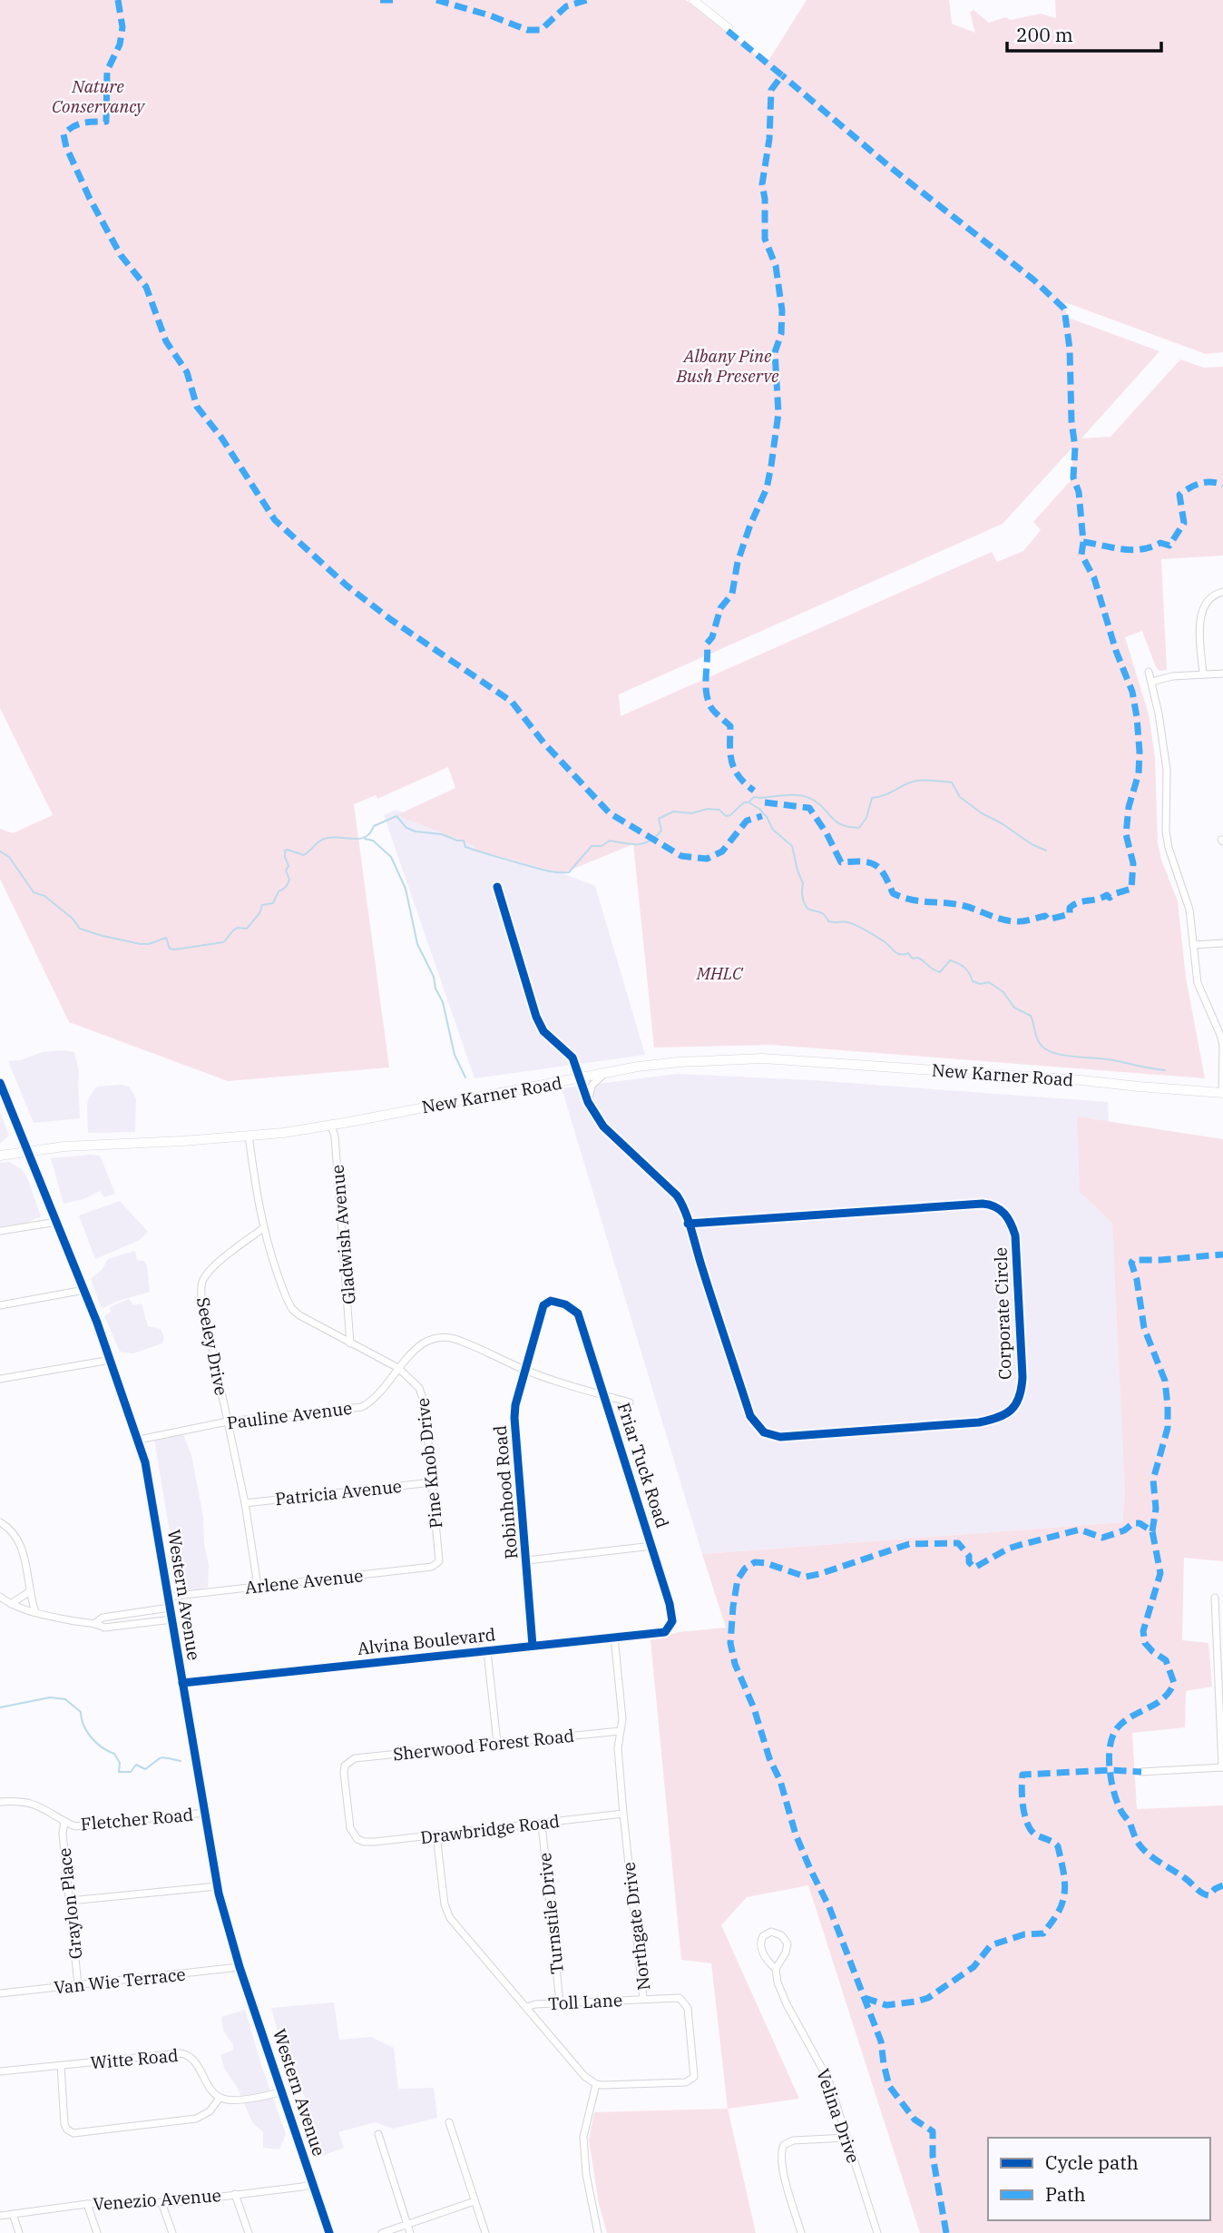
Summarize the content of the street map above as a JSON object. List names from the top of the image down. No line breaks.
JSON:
{"streets":{"main road":["New Karner Road","Western Avenue"],"street":["Gladwish Avenue","Corporate Circle","Seeley Drive","Pauline Avenue","Pine Knob Drive","Friar Tuck Road","Patricia Avenue","Robinhood Road","Arlene Avenue","Alvina Boulevard","Sherwood Forest Road","Fletcher Road","Drawbridge Road","Graylon Place","Turnstile Drive","Northgate Drive","Van Wie Terrace","Toll Lane","Witte Road","Velina Drive","Venezio Avenue"]},"crossings":[["New Karner Road","Gladwish Avenue"],["New Karner Road","Corporate Circle"],["New Karner Road","Pine Knob Drive"],["New Karner Road","Western Avenue"],["Gladwish Avenue","Pine Knob Drive"],["Seeley Drive","Pauline Avenue"],["Seeley Drive","Pine Knob Drive"],["Seeley Drive","Patricia Avenue"],["Seeley Drive","Arlene Avenue"],["Pauline Avenue","Pine Knob Drive"],["Pauline Avenue","Friar Tuck Road"],["Pauline Avenue","Robinhood Road"],["Pauline Avenue","Western Avenue"],["Pine Knob Drive","Patricia Avenue"],["Pine Knob Drive","Arlene Avenue"],["Friar Tuck Road","Robinhood Road"],["Friar Tuck Road","Alvina Boulevard"],["Robinhood Road","Alvina Boulevard"],["Arlene Avenue","Western Avenue"],["Western Avenue","Alvina Boulevard"],["Western Avenue","Fletcher Road"],["Western Avenue","Van Wie Terrace"],["Western Avenue","Venezio Avenue"],["Alvina Boulevard","Northgate Drive"],["Sherwood Forest Road","Drawbridge Road"],["Sherwood Forest Road","Northgate Drive"],["Fletcher Road","Graylon Place"],["Drawbridge Road","Turnstile Drive"],["Drawbridge Road","Northgate Drive"],["Graylon Place","Van Wie Terrace"],["Turnstile Drive","Toll Lane"],["Northgate Drive","Toll Lane"]],"parks":["Nature Conservancy","Albany Pine Bush Preserve","MHLC"],"legend":["Cycle path","Path"],"scale_bar":"200 m"}
